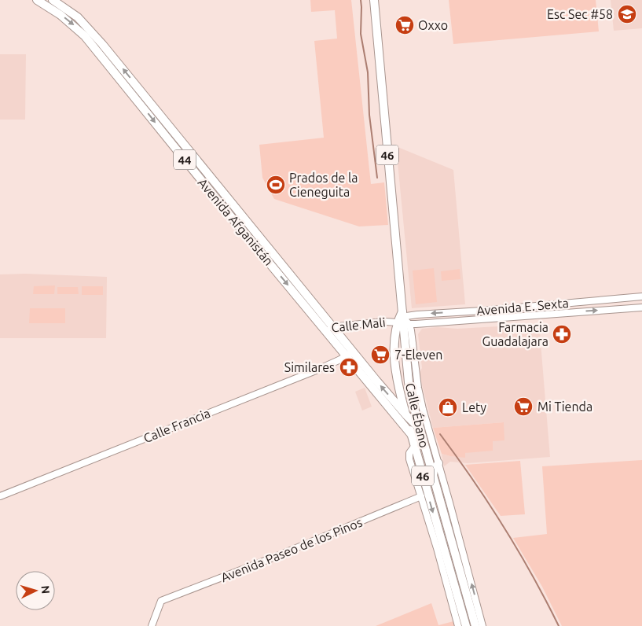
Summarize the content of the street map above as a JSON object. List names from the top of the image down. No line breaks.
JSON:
{"streets":{"main road":["46","44","Avenida Afganistán","Calle Ébano"],"street":["Avenida E. Sexta","Calle Mali","Calle Francia","Avenida Paseo de los Pinos"]},"crossings":[["46","Avenida E. Sexta"],["46","Calle Mali"],["46","Calle Ébano"],["Avenida Afganistán","Calle Mali"],["Avenida Afganistán","Calle Ébano"],["Avenida Afganistán","Calle Francia"],["Avenida E. Sexta","Calle Mali"],["Avenida E. Sexta","Calle Ébano"],["Calle Mali","Calle Ébano"]],"places":{"school or university":["Esc Sec #58"],"supermarket":["Oxxo","7-Eleven","Mi Tienda"],"sports":["Prados de la Cieneguita"],"pharmacy":["Farmacia Guadalajara","Similares"],"shop":["Lety"]},"north":"right"}
